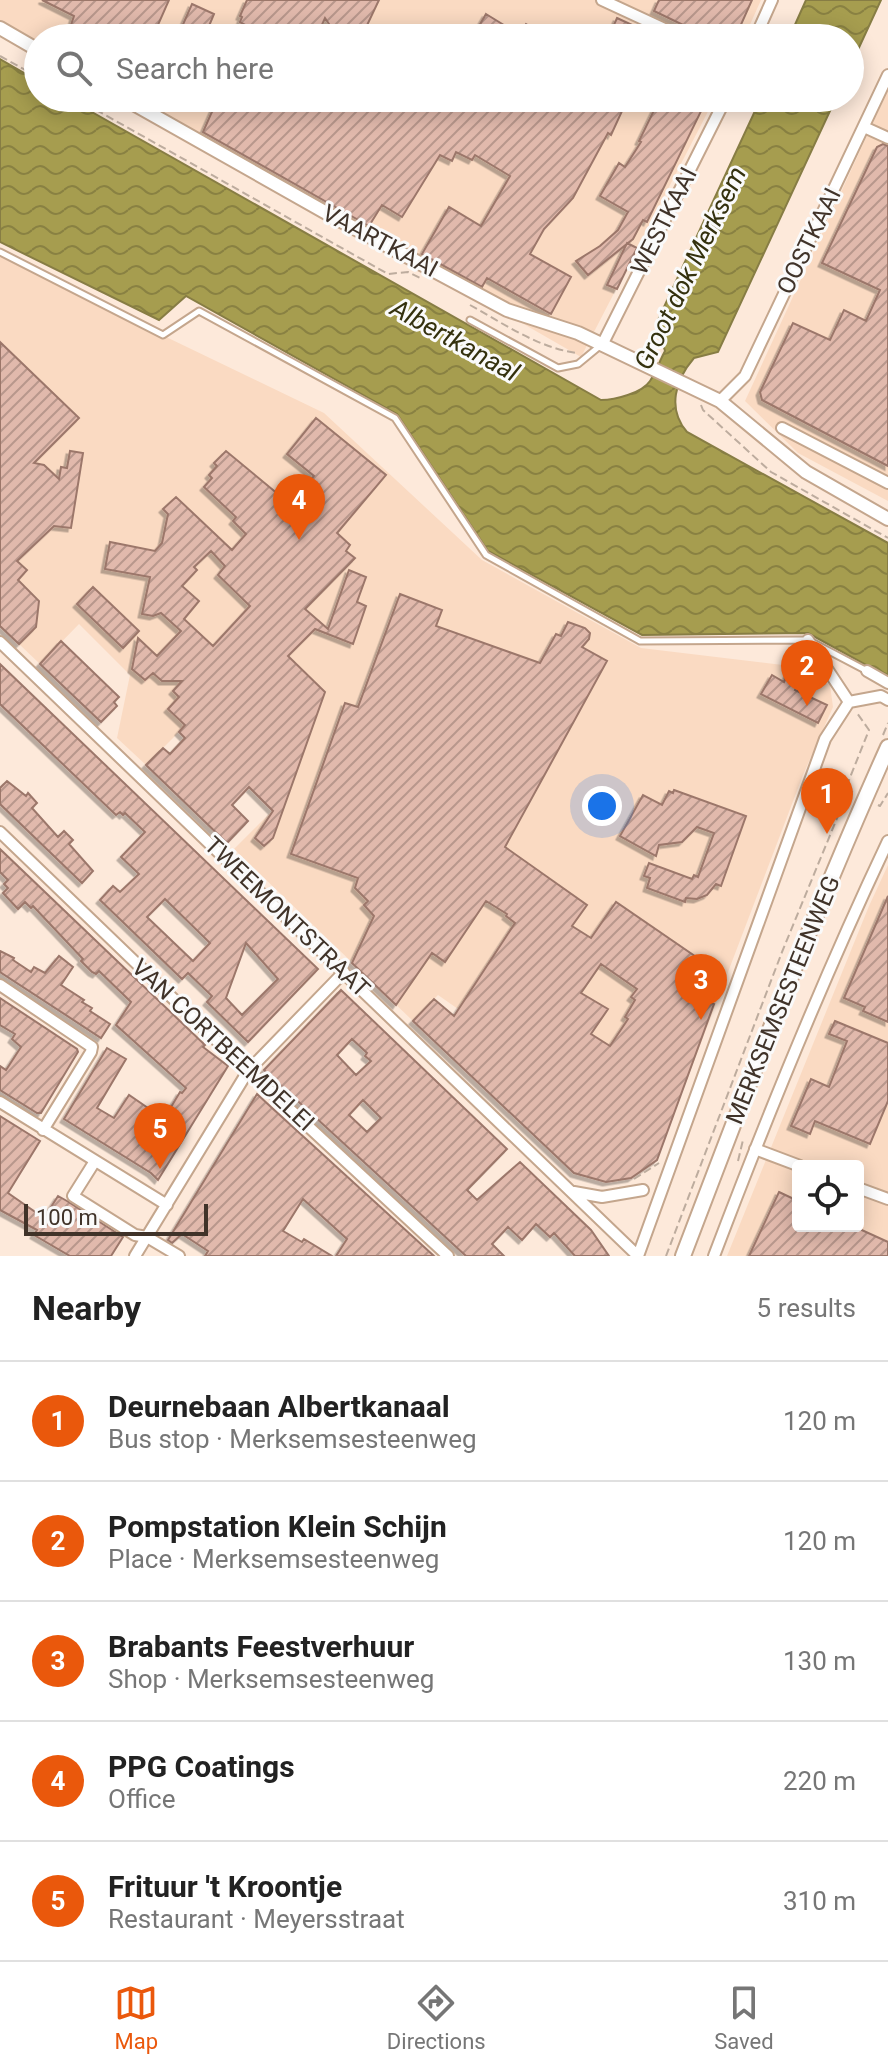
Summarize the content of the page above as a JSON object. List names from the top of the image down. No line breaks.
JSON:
{"streets":{"main road":["MERKSEMSESTEENWEG"],"street":["WESTKAAI","VAARTKAAI","OOSTKAAI","TWEEMONTSTRAAT","VAN CORTBEEMDELEI"]},"crossings":[["WESTKAAI","VAARTKAAI"],["VAARTKAAI","OOSTKAAI"],["TWEEMONTSTRAAT","MERKSEMSESTEENWEG"]],"water":["Groot dok Merksem","Albertkanaal"],"scale_bar":"100 m","page":{"search":"Search here","pins":["4","2","1","3","5"],"scale":"100 m","heading":["Nearby","5 results"],"list":[{"mark":"1","name":"Deurnebaan Albertkanaal","note":"Bus stop · Merksemsesteenweg","value":"120 m"},{"mark":"2","name":"Pompstation Klein Schijn","note":"Place · Merksemsesteenweg","value":"120 m"},{"mark":"3","name":"Brabants Feestverhuur","note":"Shop · Merksemsesteenweg","value":"130 m"},{"mark":"4","name":"PPG Coatings","note":"Office","value":"220 m"},{"mark":"5","name":"Frituur 't Kroontje","note":"Restaurant · Meyersstraat","value":"310 m"}],"nav":["Map","Directions","Saved"]}}
